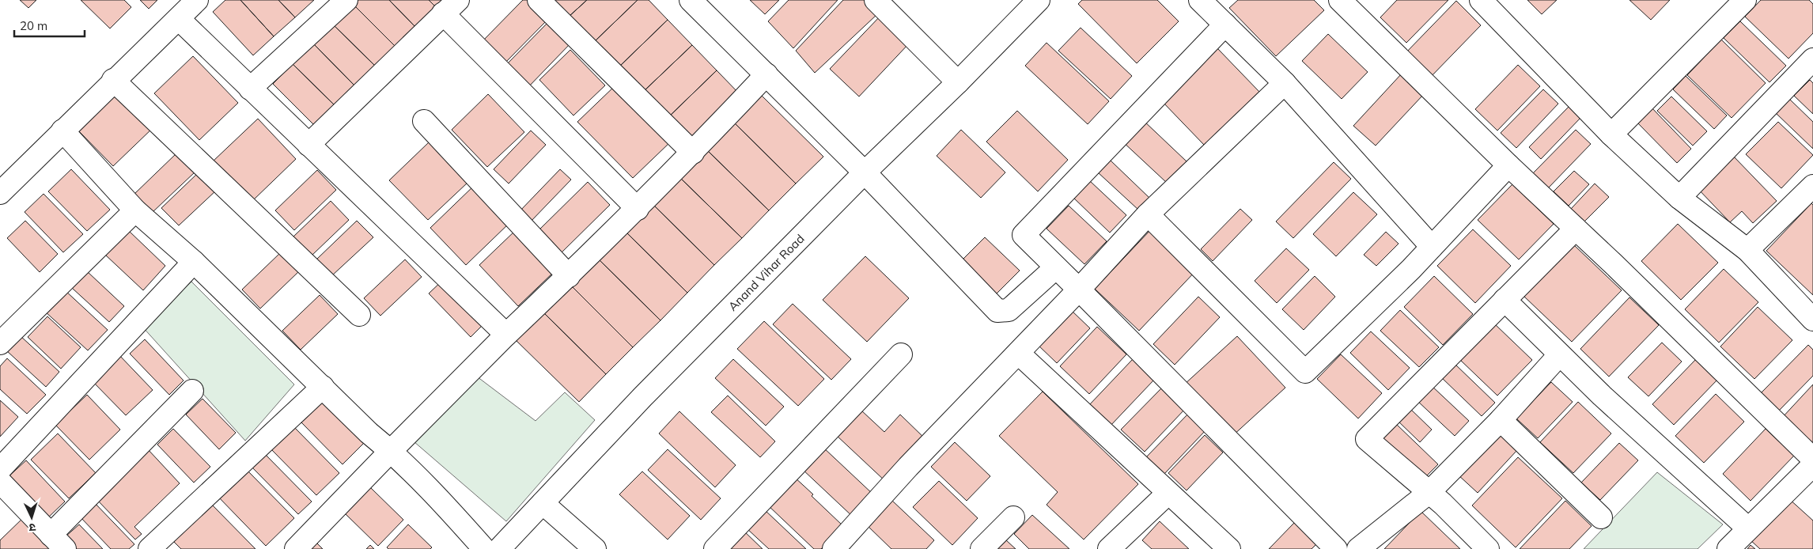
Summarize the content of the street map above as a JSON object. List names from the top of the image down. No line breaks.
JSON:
{"streets":{"street":["Anand Vihar Road"]},"scale_bar":"20 m","north":"bottom"}
